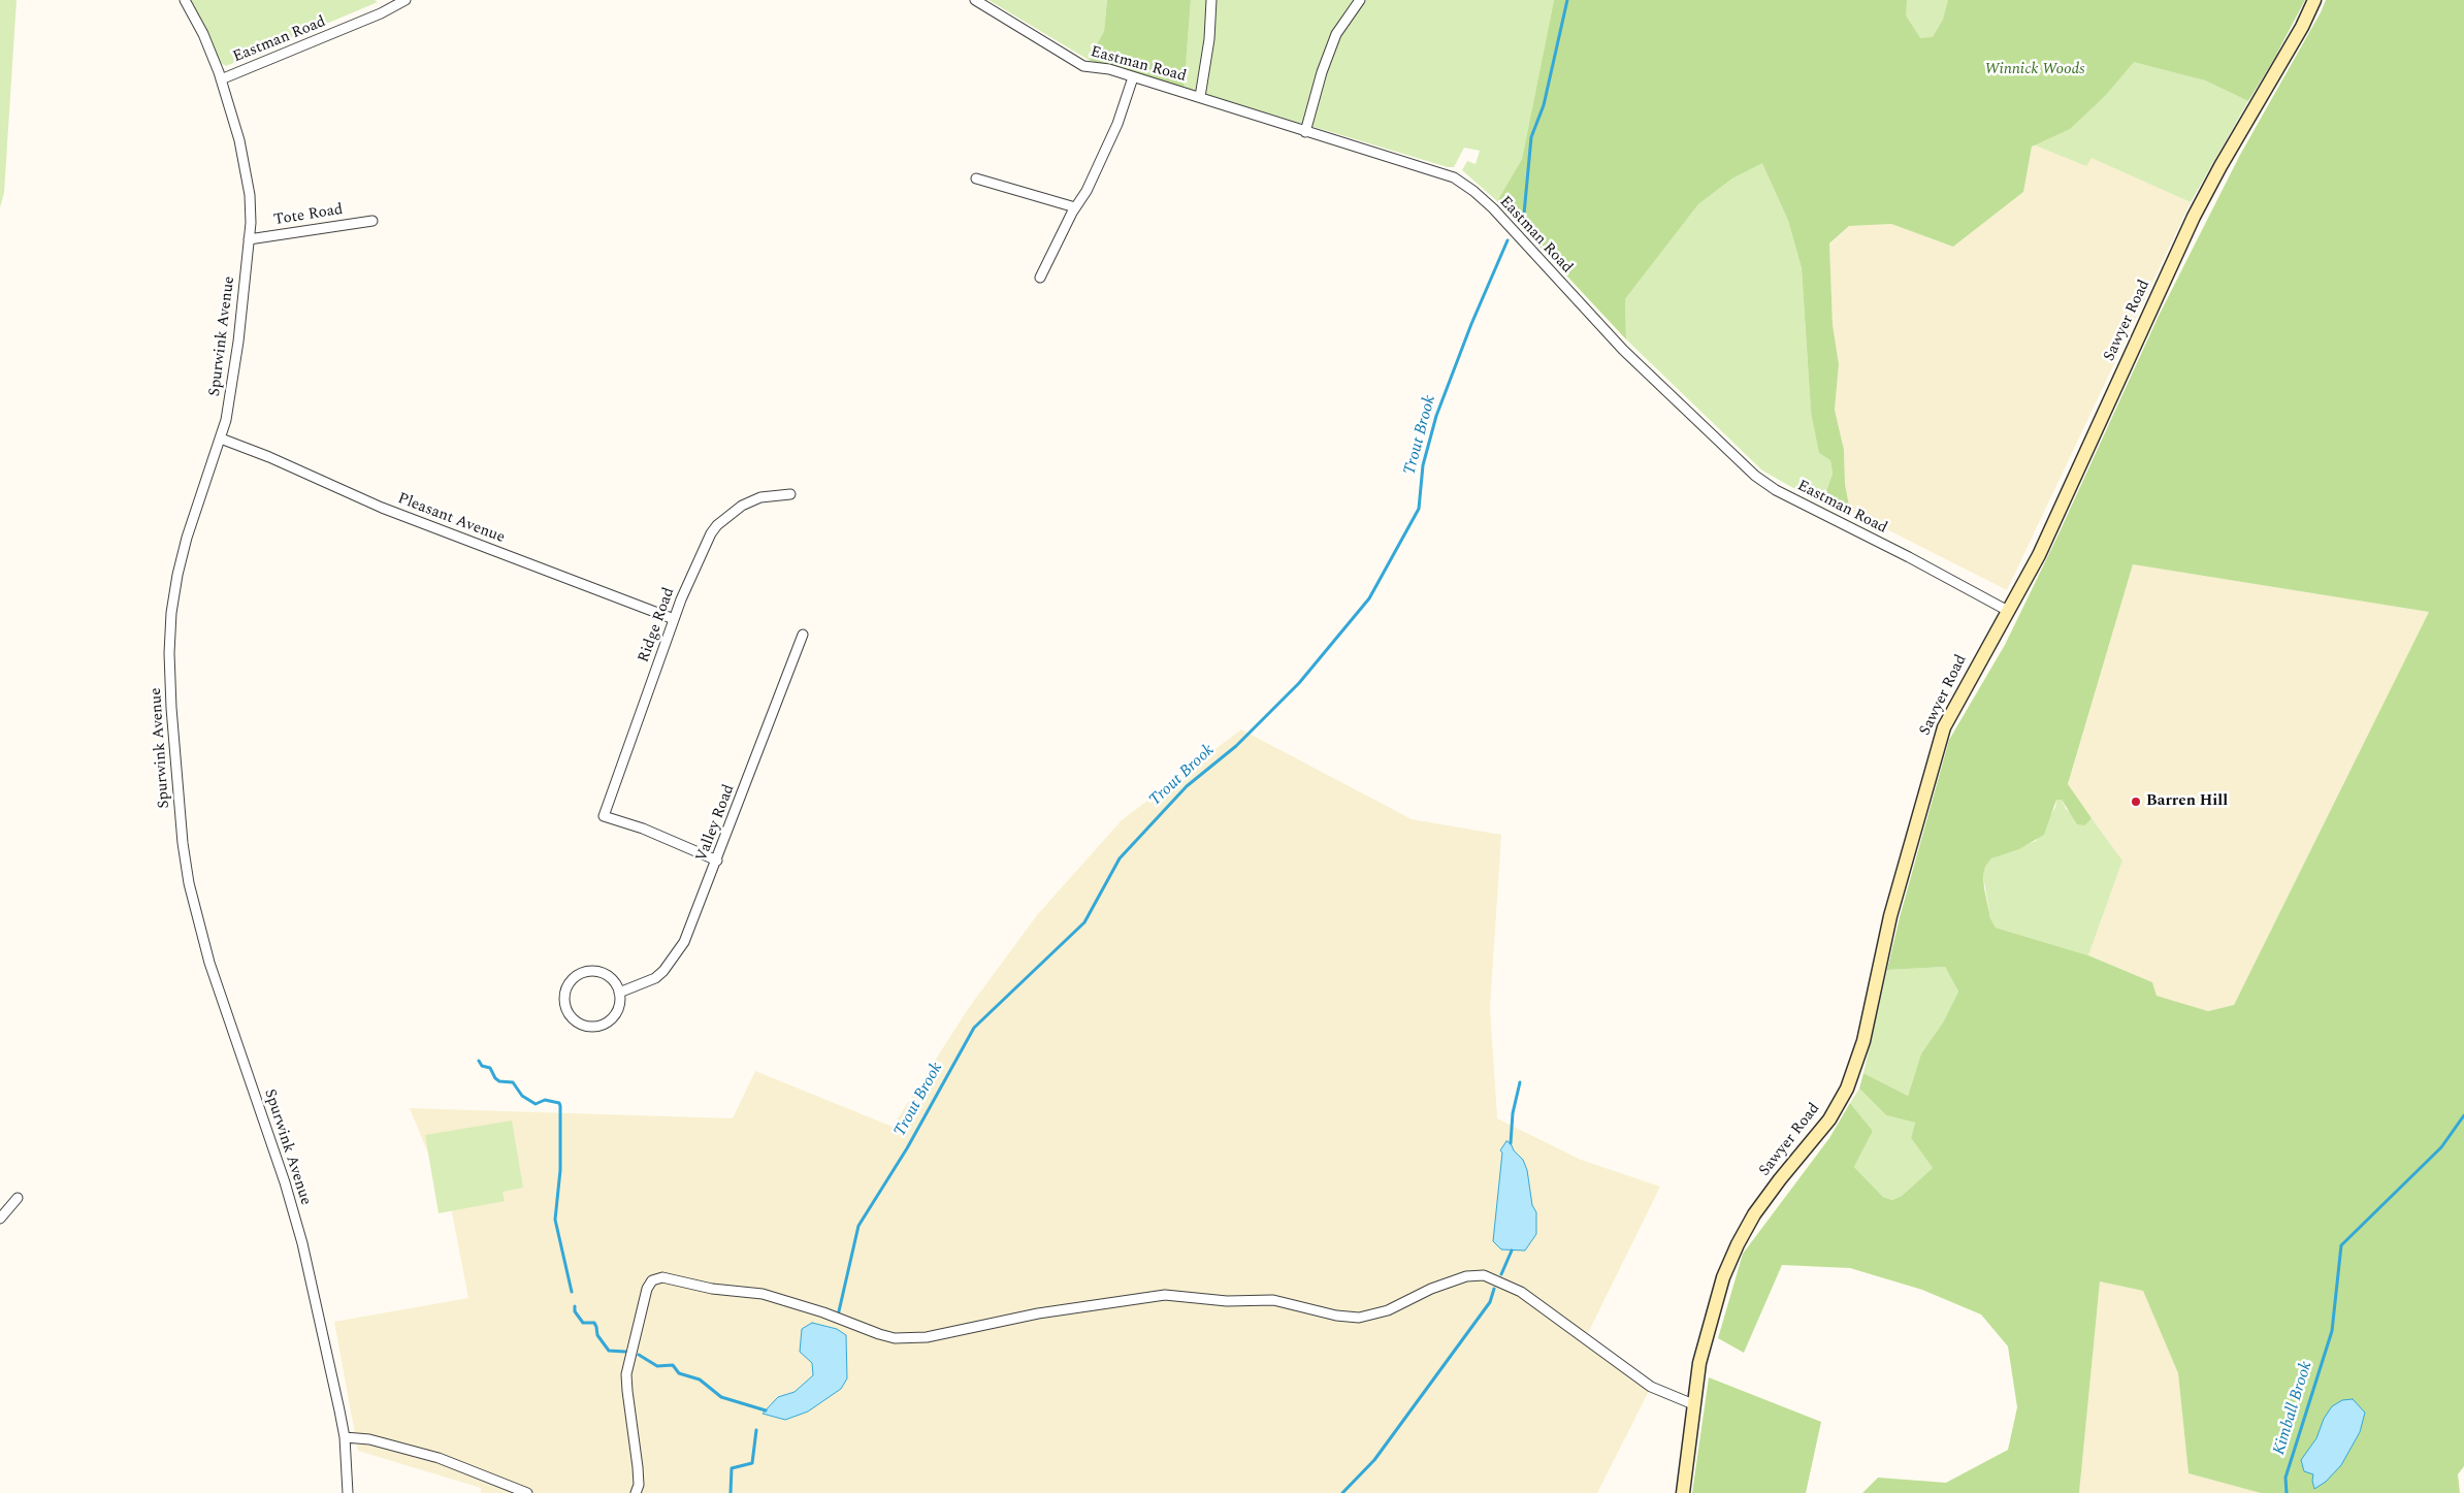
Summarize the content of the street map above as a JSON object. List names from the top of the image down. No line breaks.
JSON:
{"streets":{"street":["Eastman Road","Tote Road","Sawyer Road","Spurwink Avenue","Pleasant Avenue","Ridge Road","Valley Road"]},"crossings":[["Eastman Road","Sawyer Road"],["Eastman Road","Spurwink Avenue"],["Tote Road","Spurwink Avenue"],["Spurwink Avenue","Pleasant Avenue"],["Pleasant Avenue","Ridge Road"],["Ridge Road","Valley Road"]],"water":["Trout Brook","Kimball Brook"],"parks":["Winnick Woods"],"places":["Barren Hill"]}
